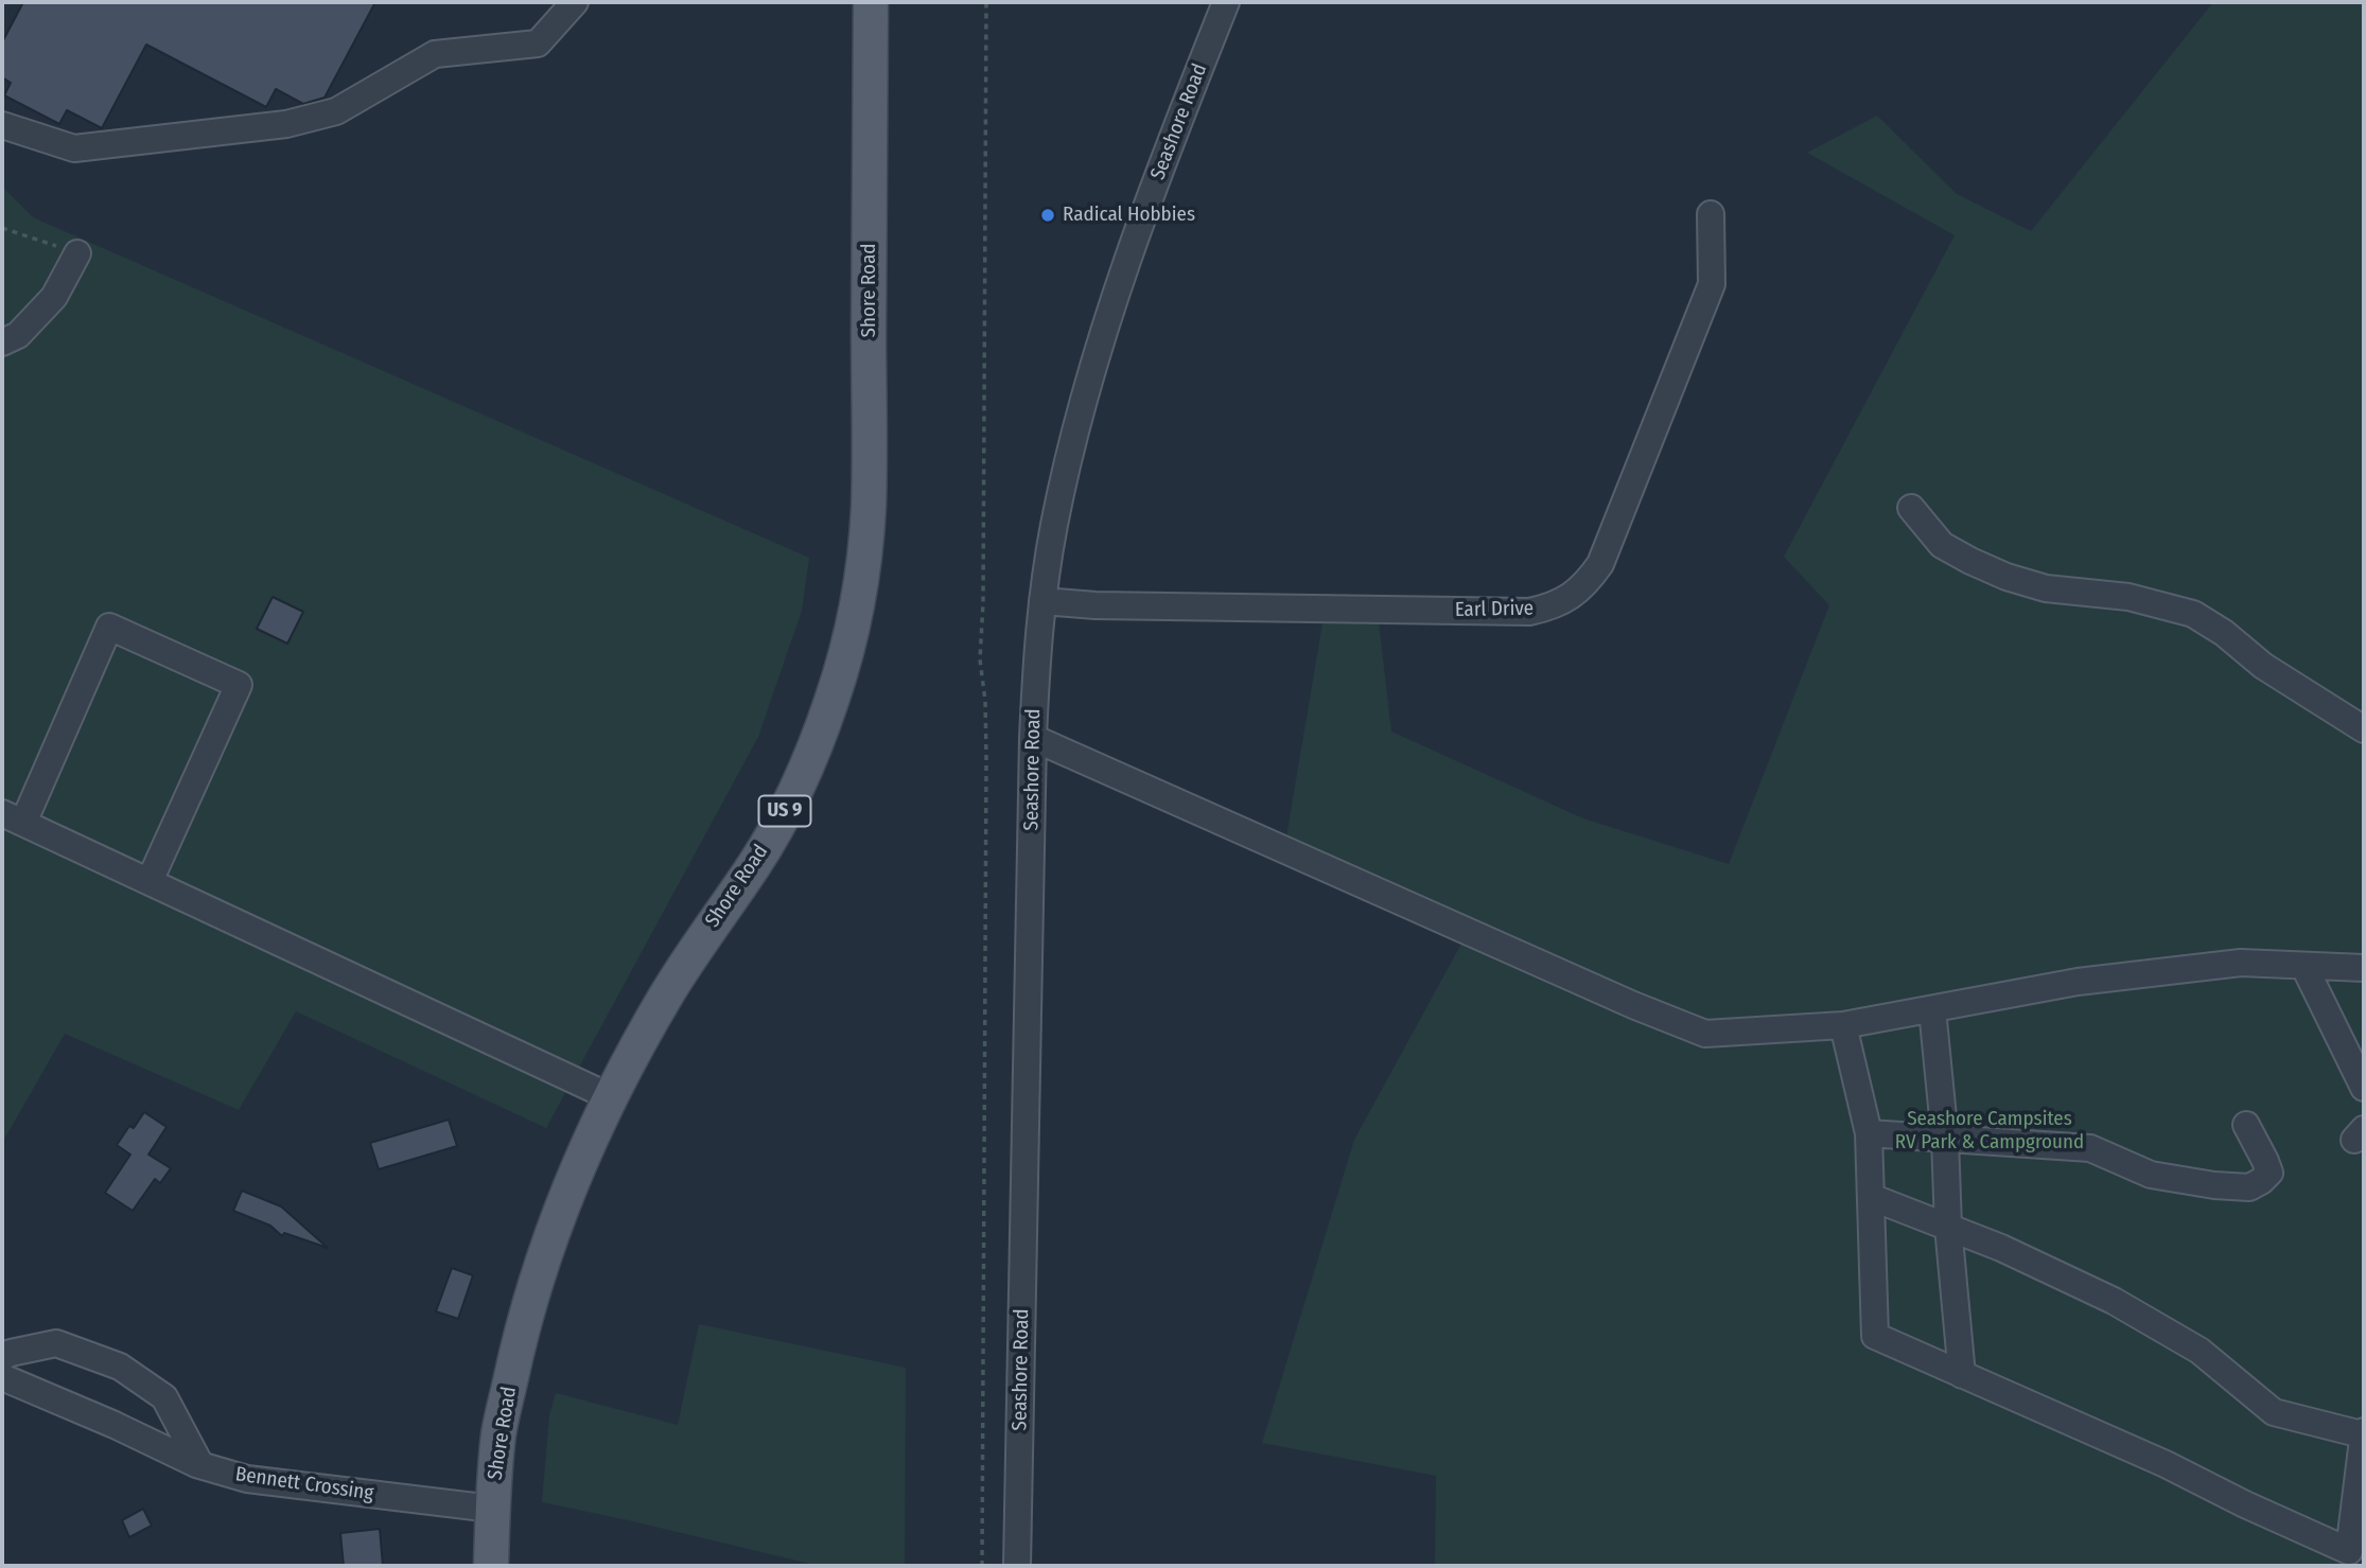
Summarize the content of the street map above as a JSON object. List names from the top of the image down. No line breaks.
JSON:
{"streets":{"main road":["Shore Road","US 9"],"street":["Seashore Road","Earl Drive","Bennett Crossing"]},"crossings":[["Seashore Road","Earl Drive"],["Shore Road","Bennett Crossing"]],"parks":["Seashore Campsites RV Park & Campground"],"places":["Radical Hobbies"]}
